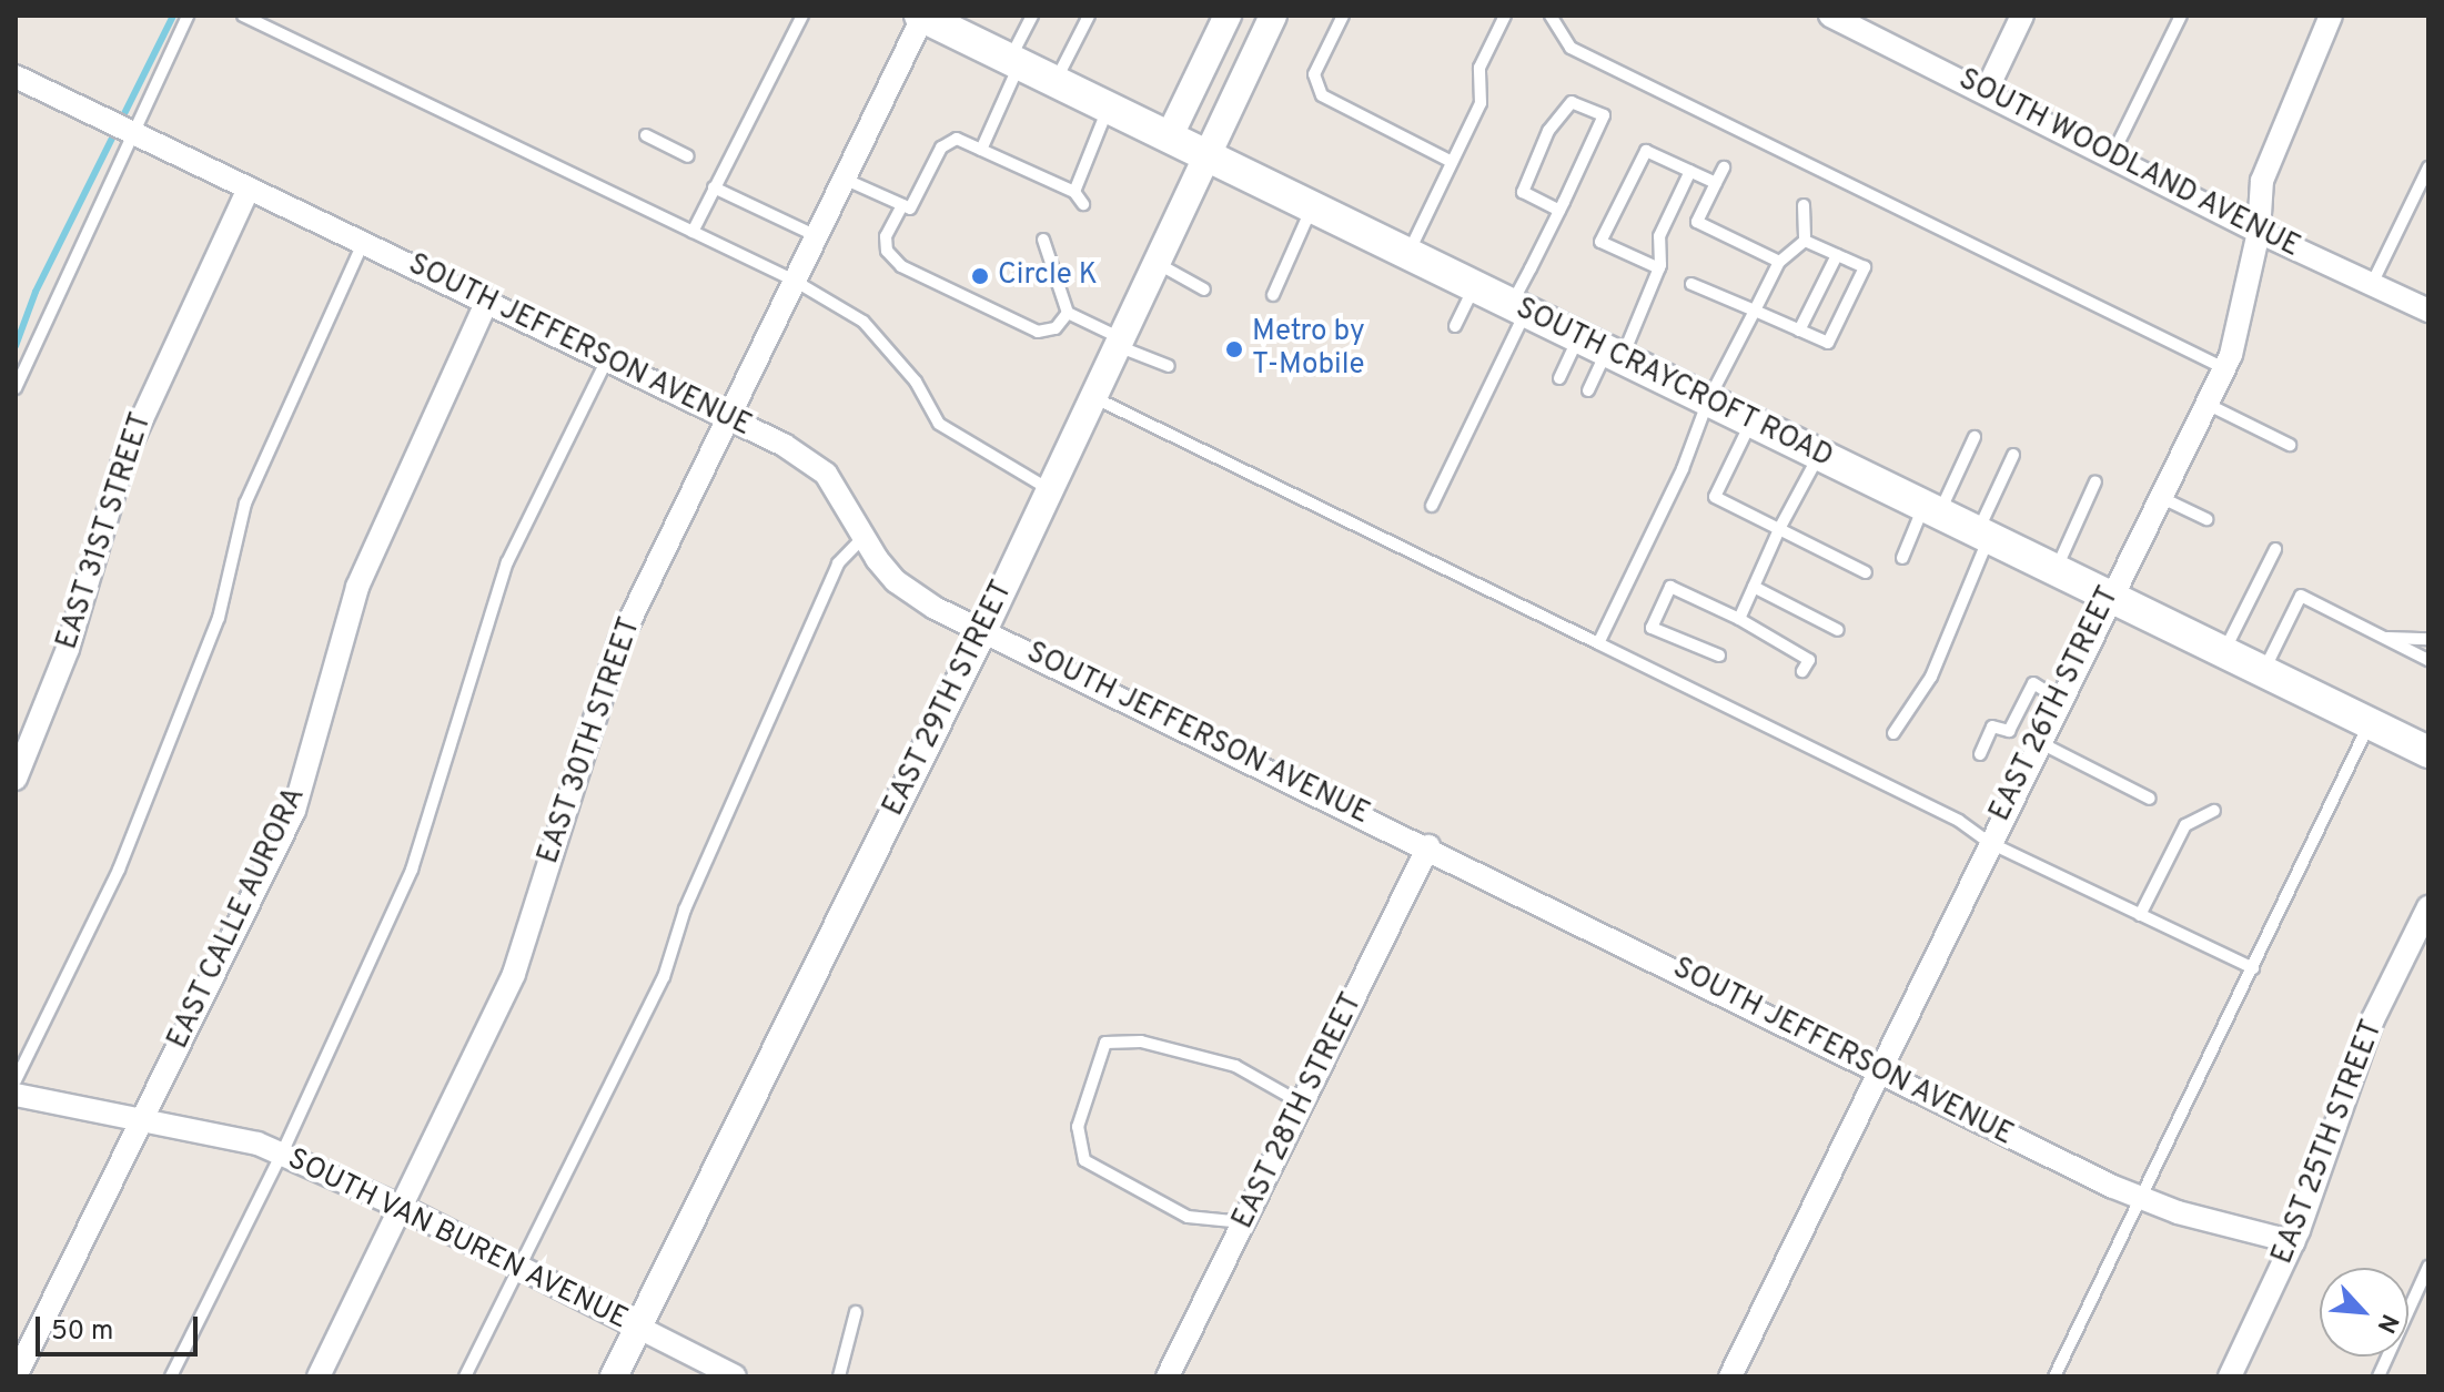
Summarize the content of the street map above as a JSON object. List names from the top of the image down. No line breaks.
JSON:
{"streets":{"main road":["SOUTH CRAYCROFT ROAD"],"street":["SOUTH WOODLAND AVENUE","SOUTH JEFFERSON AVENUE","EAST 31ST STREET","EAST 29TH STREET","EAST 26TH STREET","EAST 30TH STREET","EAST CALLE AURORA","EAST 28TH STREET","EAST 25TH STREET","SOUTH VAN BUREN AVENUE"]},"crossings":[["SOUTH WOODLAND AVENUE","EAST 26TH STREET"],["SOUTH JEFFERSON AVENUE","EAST 31ST STREET"],["SOUTH JEFFERSON AVENUE","EAST 29TH STREET"],["SOUTH JEFFERSON AVENUE","EAST 26TH STREET"],["SOUTH JEFFERSON AVENUE","EAST 30TH STREET"],["SOUTH JEFFERSON AVENUE","EAST CALLE AURORA"],["SOUTH JEFFERSON AVENUE","EAST 28TH STREET"],["SOUTH JEFFERSON AVENUE","EAST 25TH STREET"],["SOUTH CRAYCROFT ROAD","EAST 29TH STREET"],["SOUTH CRAYCROFT ROAD","EAST 26TH STREET"],["SOUTH CRAYCROFT ROAD","EAST 30TH STREET"],["EAST 29TH STREET","SOUTH VAN BUREN AVENUE"],["EAST 30TH STREET","SOUTH VAN BUREN AVENUE"],["EAST CALLE AURORA","SOUTH VAN BUREN AVENUE"]],"places":["Circle K","Metro by T-Mobile"],"scale_bar":"50 m","north":"bottom right"}
